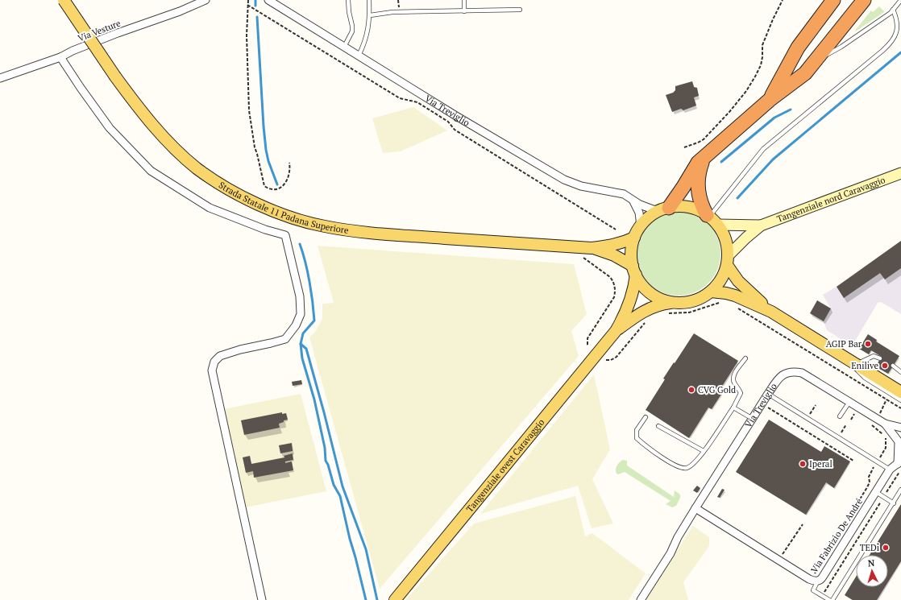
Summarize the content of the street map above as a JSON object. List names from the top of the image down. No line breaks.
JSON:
{"streets":{"main road":["Tangenziale nord Caravaggio","Strada Statale 11 Padana Superiore","Tangenziale ovest Caravaggio"],"street":["Via Vesture","Via Treviglio","Via Fabrizio De André"]},"crossings":[["Via Treviglio","Tangenziale nord Caravaggio"],["Via Treviglio","Strada Statale 11 Padana Superiore"],["Via Treviglio","Tangenziale ovest Caravaggio"],["Via Treviglio","Via Fabrizio De André"],["Tangenziale nord Caravaggio","Strada Statale 11 Padana Superiore"],["Tangenziale nord Caravaggio","Tangenziale ovest Caravaggio"],["Strada Statale 11 Padana Superiore","Tangenziale ovest Caravaggio"]],"places":["AGIP Bar","Enilive","CVG Gold","Iperal","TEDi"],"north":"top"}
